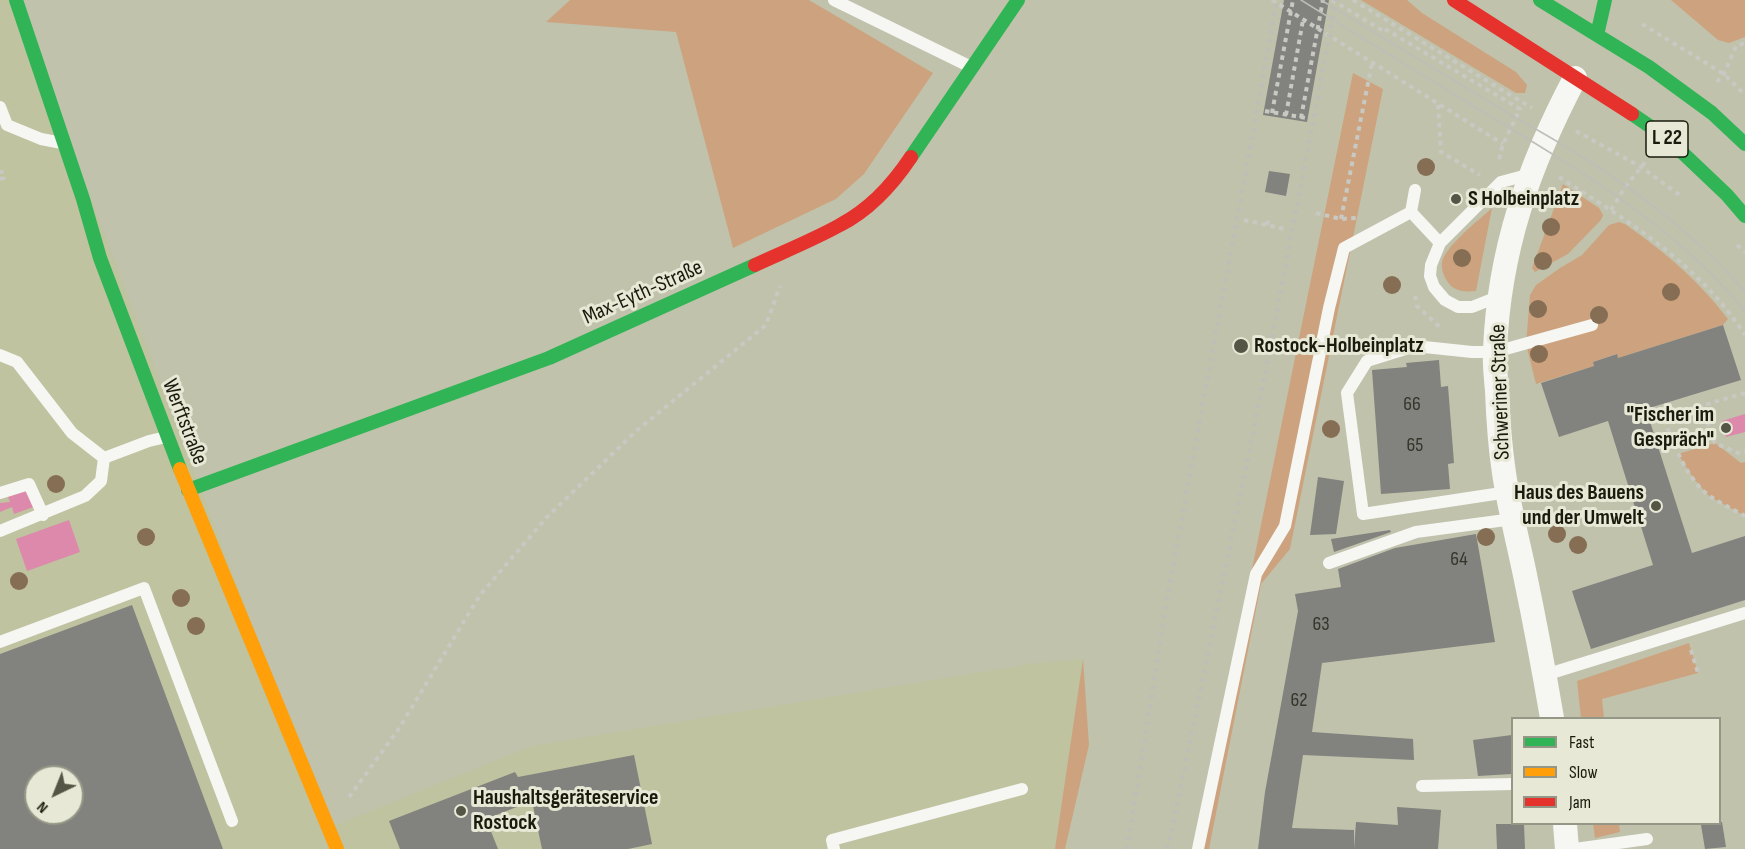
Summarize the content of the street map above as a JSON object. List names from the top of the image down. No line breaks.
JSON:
{"streets":{"street":["L 22","Max-Eyth-Straße","Schweriner Straße","Werftstraße"]},"crossings":[["L 22","Schweriner Straße"],["Max-Eyth-Straße","Werftstraße"]],"places":["S Holbeinplatz","Rostock-Holbeinplatz","\"Fischer im Gespräch\"","Haus des Bauens und der Umwelt","Haushaltsgeräteservice Rostock"],"house_numbers":["66","65","64","63","62"],"legend":["Fast","Slow","Jam"],"north":"bottom left"}
